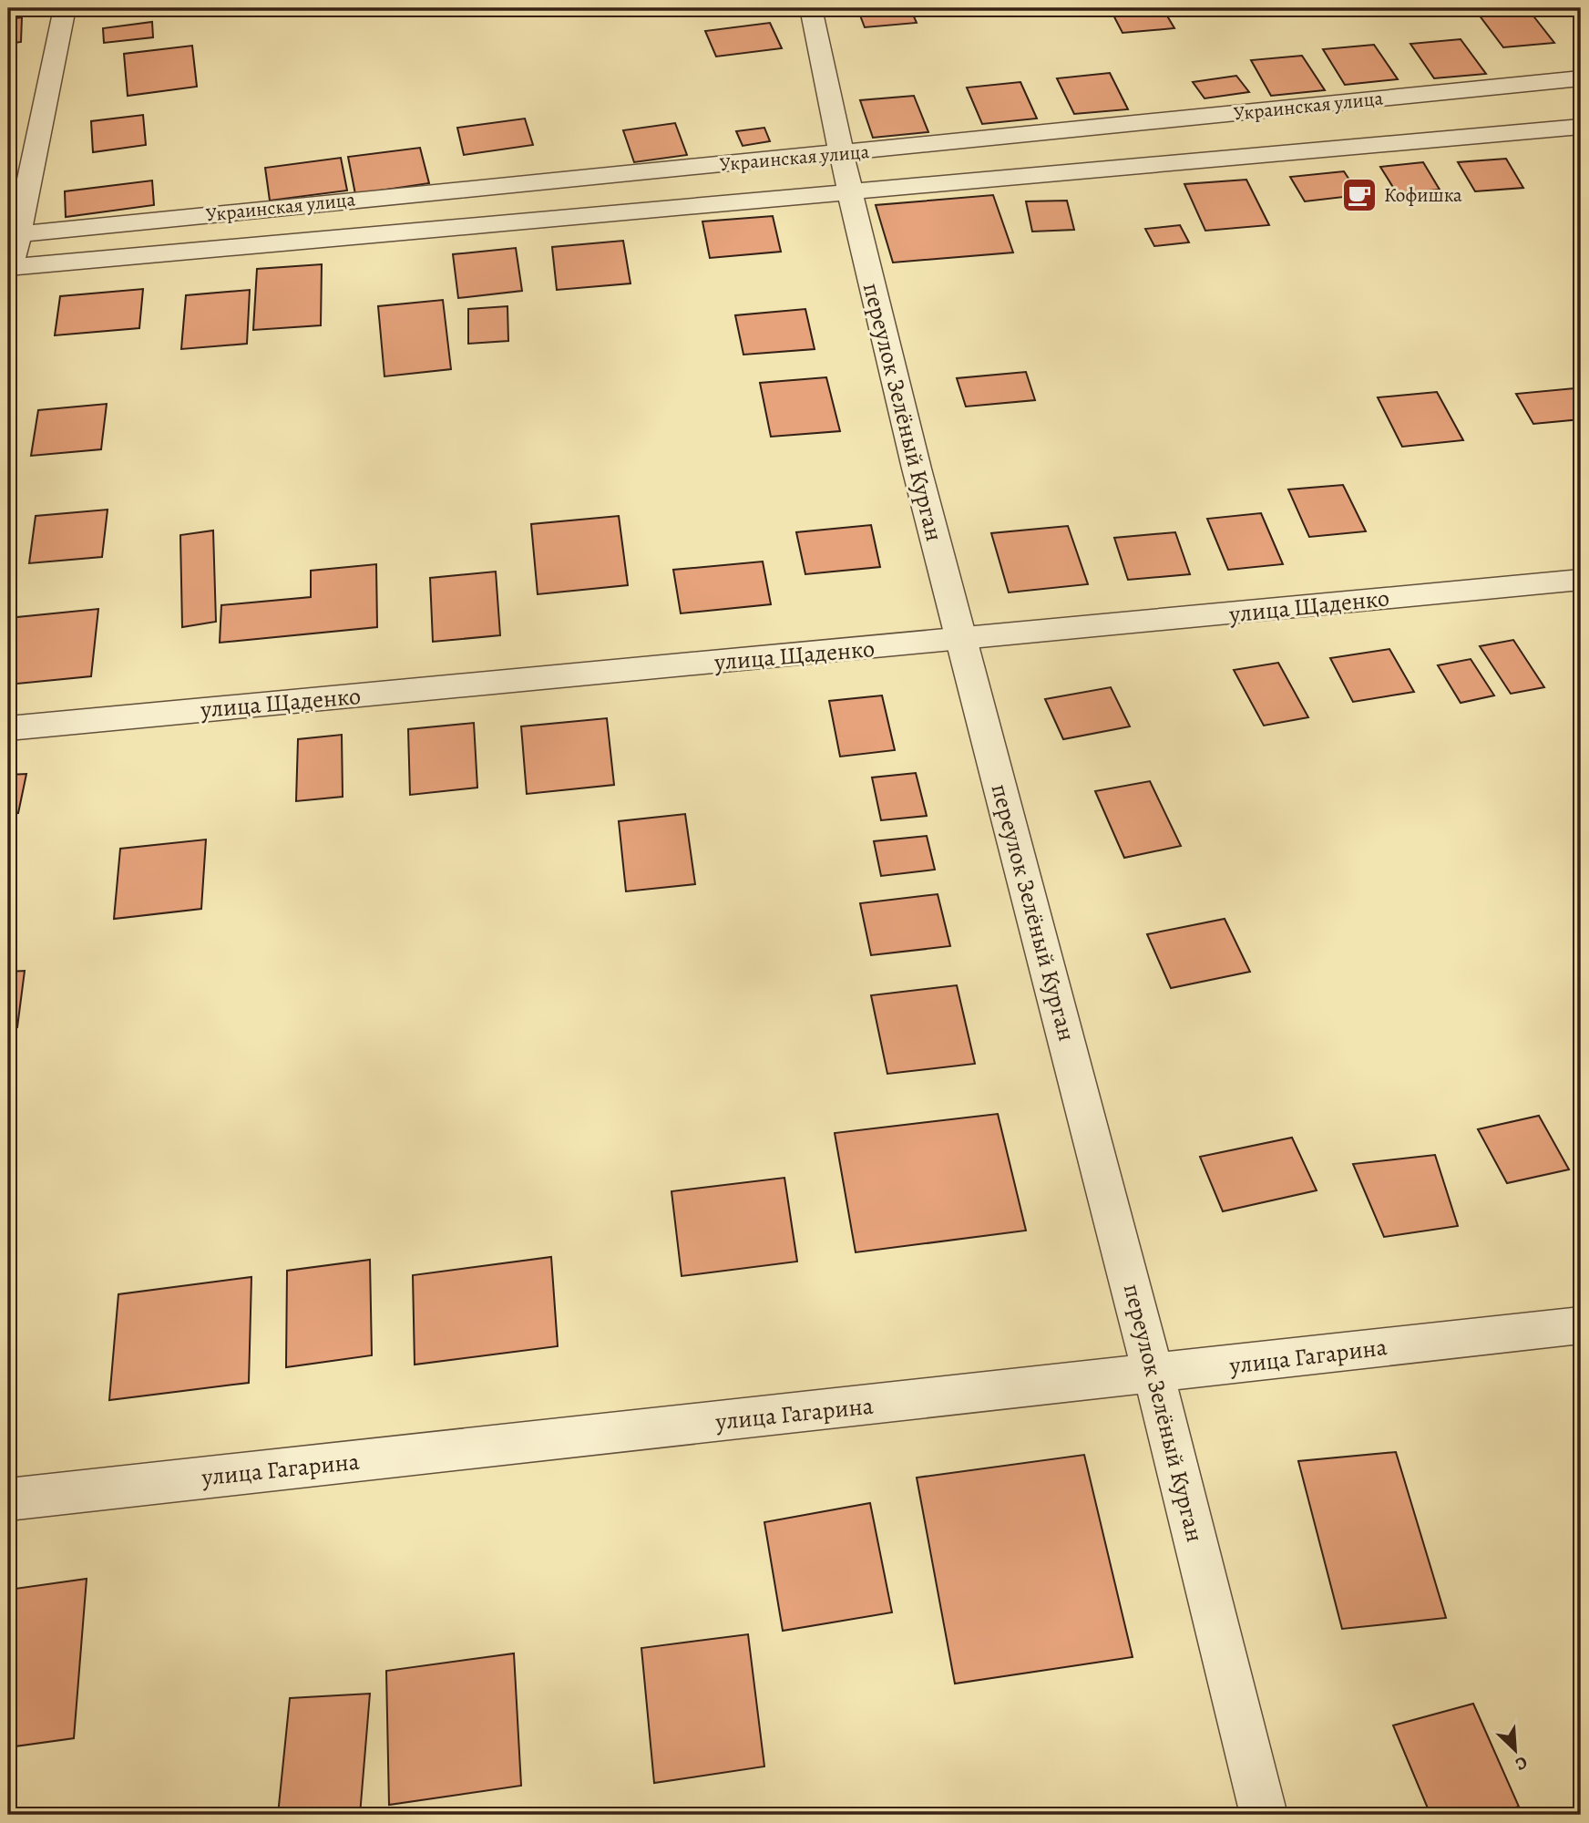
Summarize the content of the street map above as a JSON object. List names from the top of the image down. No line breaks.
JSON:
{"streets":{"street":["Украинская улица","переулок Зелёный Курган","улица Щаденко","улица Гагарина"]},"crossings":[["Украинская улица","переулок Зелёный Курган"],["переулок Зелёный Курган","улица Щаденко"],["переулок Зелёный Курган","улица Гагарина"]],"places":{"cafe":["Кофишка"]},"north":"bottom right"}
